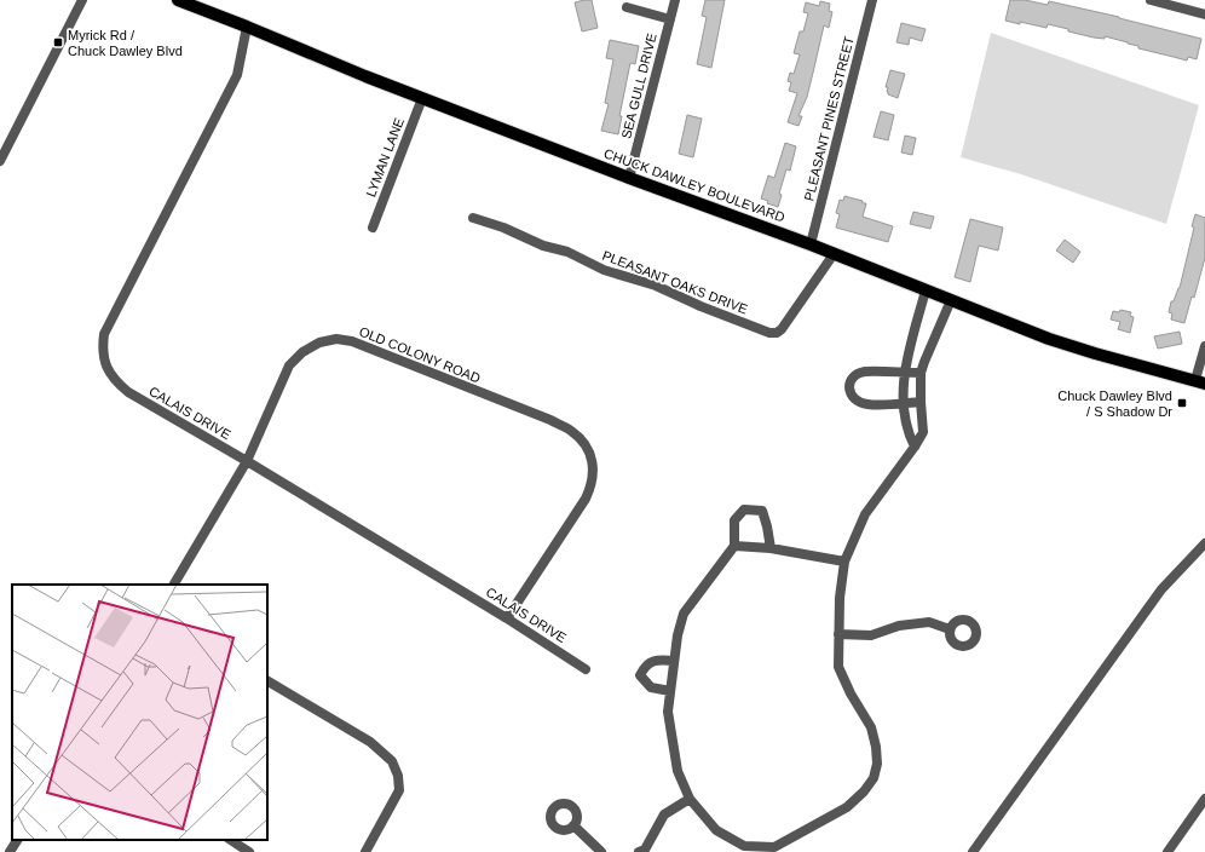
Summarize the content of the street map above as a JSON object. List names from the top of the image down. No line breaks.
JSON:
{"streets":{"main road":["CHUCK DAWLEY BOULEVARD"],"street":["SEA GULL DRIVE","PLEASANT PINES STREET","LYMAN LANE","PLEASANT OAKS DRIVE","OLD COLONY ROAD","CALAIS DRIVE"]},"crossings":[["SEA GULL DRIVE","CHUCK DAWLEY BOULEVARD"],["PLEASANT PINES STREET","CHUCK DAWLEY BOULEVARD"],["LYMAN LANE","CHUCK DAWLEY BOULEVARD"],["CHUCK DAWLEY BOULEVARD","PLEASANT OAKS DRIVE"],["CHUCK DAWLEY BOULEVARD","CALAIS DRIVE"],["OLD COLONY ROAD","CALAIS DRIVE"]],"places":{"transit":["Myrick Rd / Chuck Dawley Blvd","Chuck Dawley Blvd / S Shadow Dr"]}}
